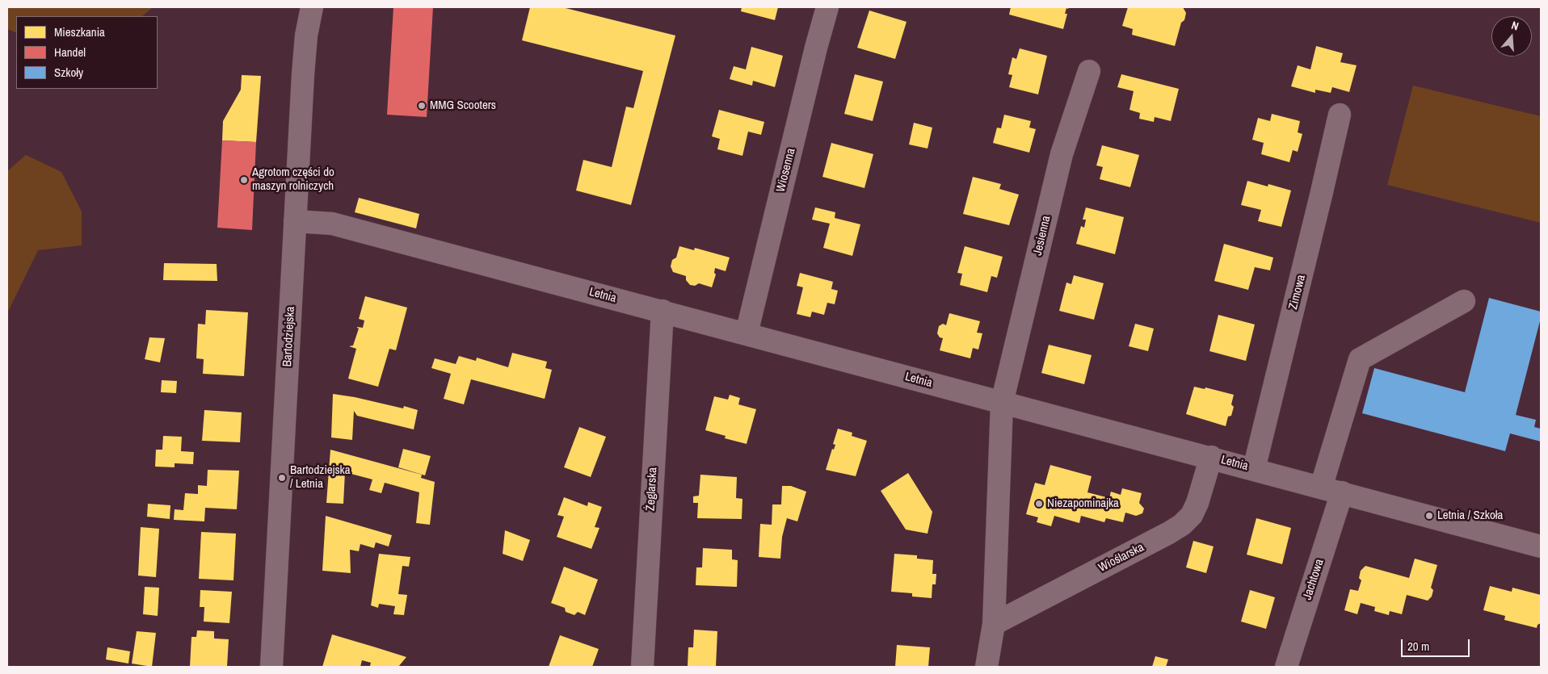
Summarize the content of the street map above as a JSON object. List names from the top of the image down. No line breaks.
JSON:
{"streets":{"street":["Wiosenna","Jesienna","Zimowa","Letnia","Bartodziejska","Żeglarska","Wioślarska","Jachtowa"]},"crossings":[["Wiosenna","Letnia"],["Jesienna","Letnia"],["Zimowa","Letnia"],["Letnia","Bartodziejska"],["Letnia","Żeglarska"],["Letnia","Wioślarska"],["Letnia","Jachtowa"]],"places":["MMG Scooters","Agrotom części do maszyn rolniczych","Bartodziejska / Letnia","Niezapominajka","Letnia / Szkoła"],"legend":["Mieszkania","Handel","Szkoły"],"scale_bar":"20 m","north":"top"}
